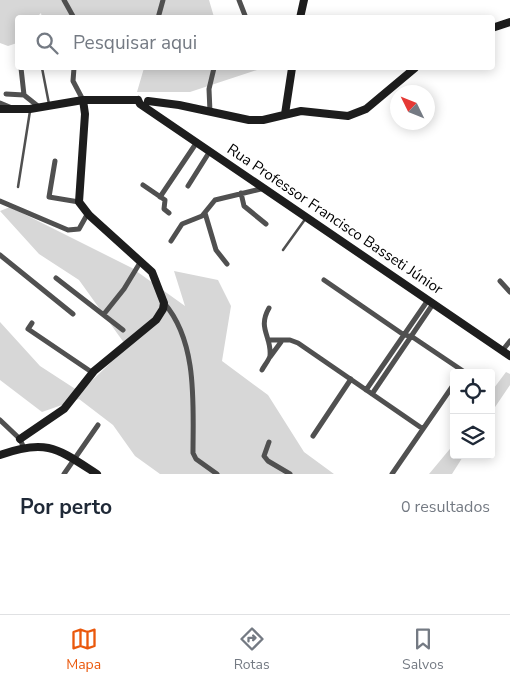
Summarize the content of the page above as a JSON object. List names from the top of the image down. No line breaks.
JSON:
{"streets":{"main road":["Rua Professor Francisco Basseti Júnior"]},"north":"top left","page":{"search":"Pesquisar aqui","heading":["Por perto","0 resultados"],"nav":["Mapa","Rotas","Salvos"]}}
